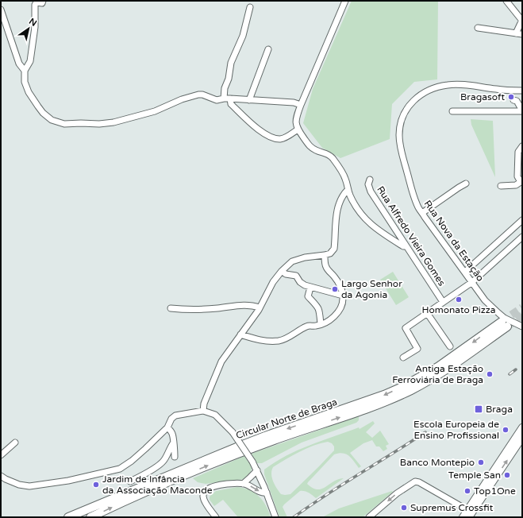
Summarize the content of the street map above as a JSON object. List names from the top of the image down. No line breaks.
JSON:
{"streets":{"highway":["Circular Norte de Braga"],"street":["Rua Alfredo Vieira Gomes","Rua Nova da Estação"]},"crossings":[["Rua Nova da Estação","Circular Norte de Braga"]],"places":{"other":["Bragasoft","Largo Senhor da Agonia","Homonato Pizza","Antiga Estação Ferroviária de Braga","Escola Europeia de Ensino Profissional","Banco Montepio","Temple San","Jardim de Infância da Associação Maconde","Top1One","Supremus Crossfit"],"transit":["Braga"]},"north":"top right"}
